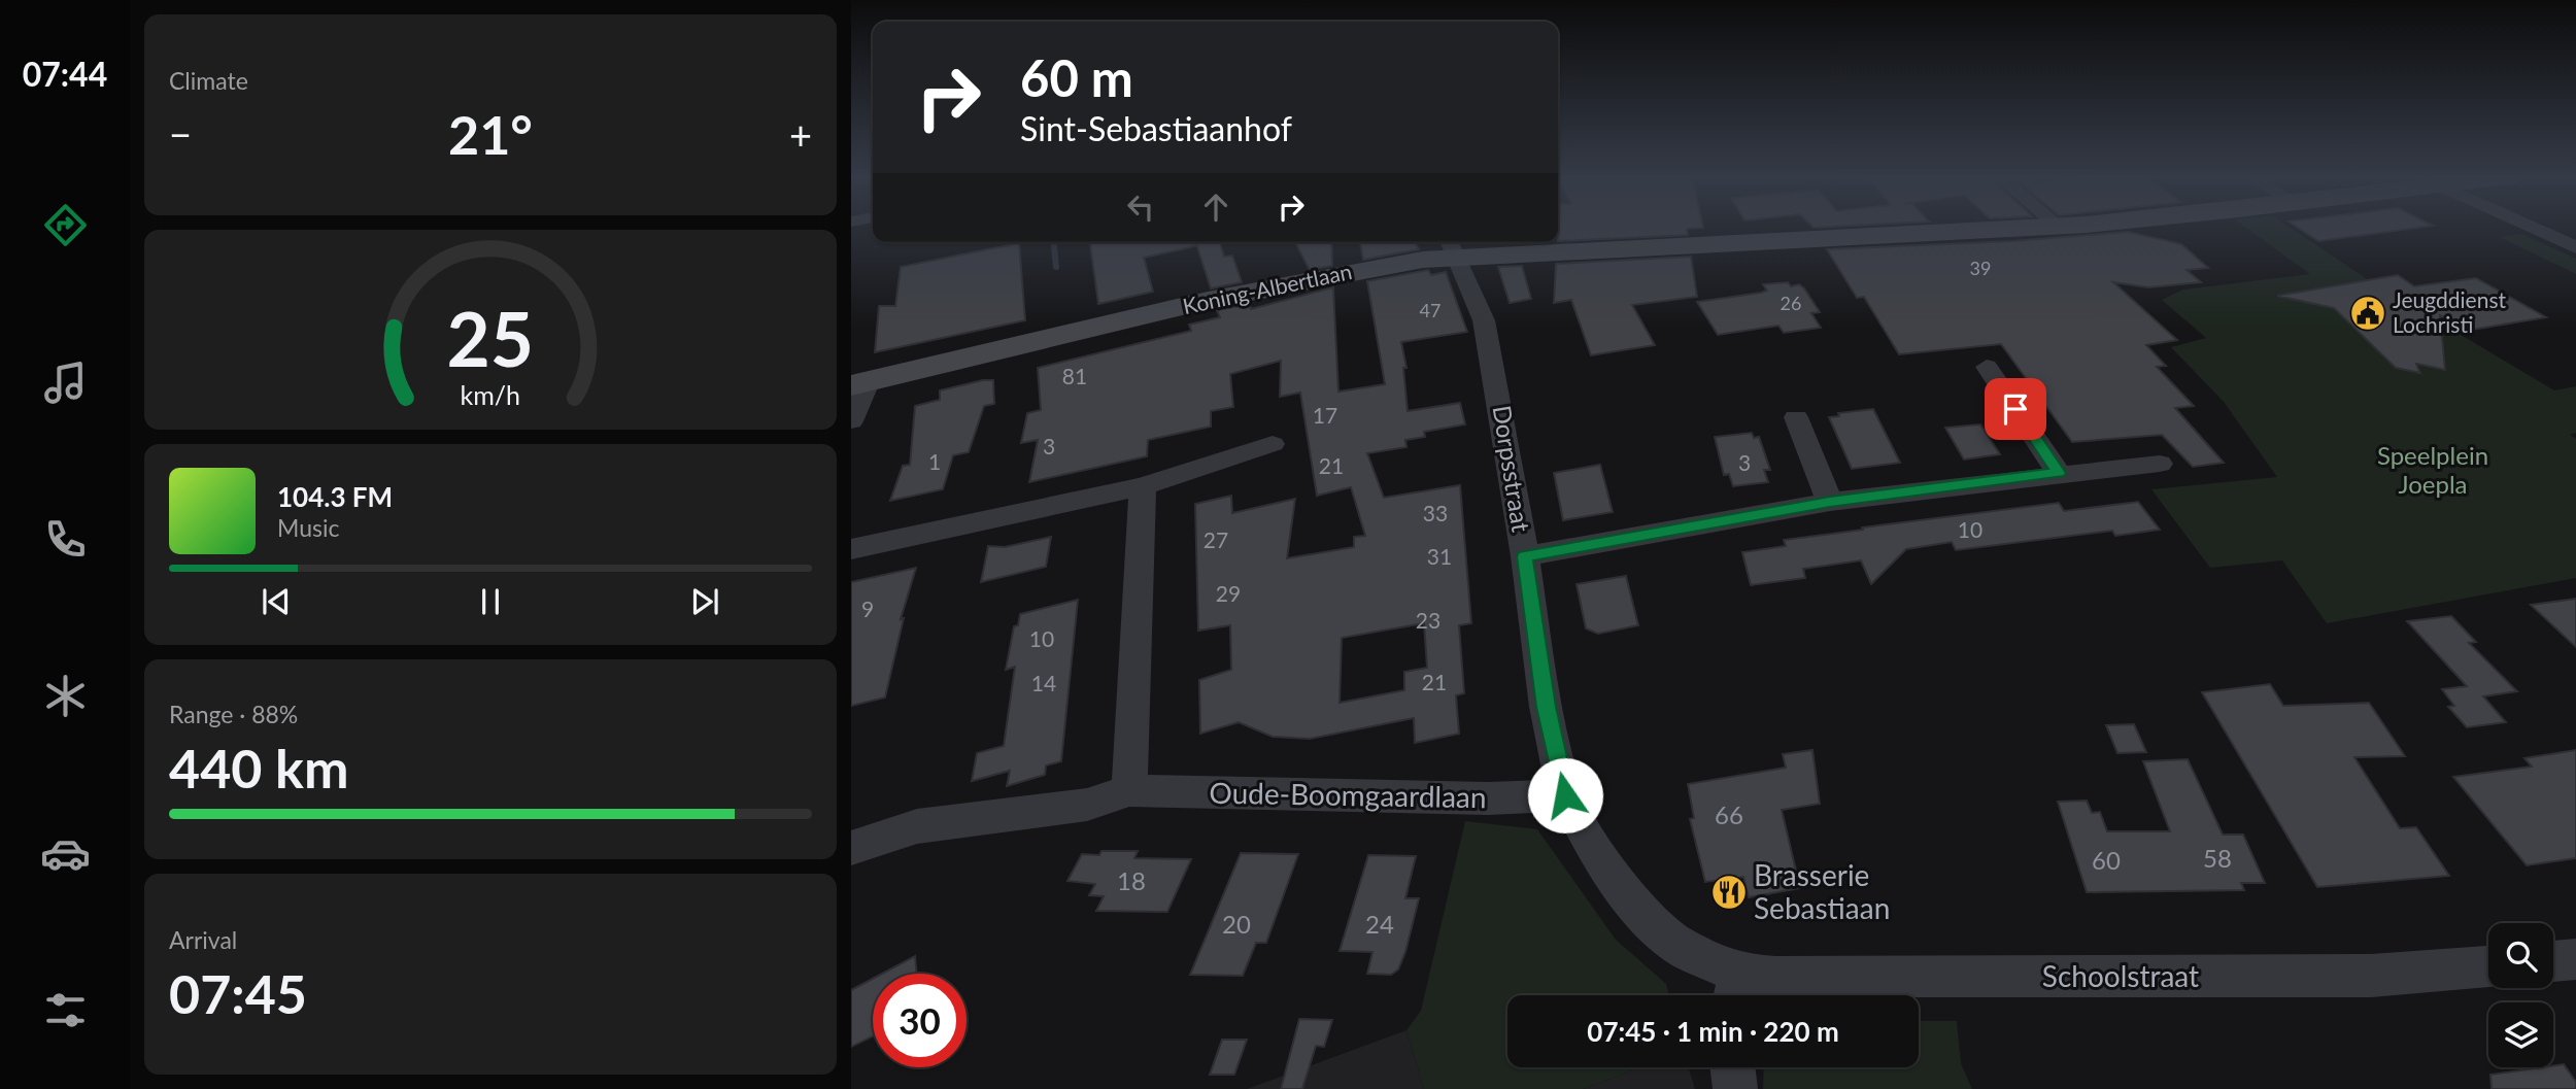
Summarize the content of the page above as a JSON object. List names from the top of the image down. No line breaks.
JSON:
{"streets":{"street":["Koning-Albertlaan","Dorpsstraat","Oude-Boomgaardlaan","Schoolstraat"]},"crossings":[["Koning-Albertlaan","Dorpsstraat"],["Dorpsstraat","Oude-Boomgaardlaan"],["Dorpsstraat","Schoolstraat"]],"parks":["Speelplein Joepla"],"places":{"public building":["Jeugddienst Lochristi"],"restaurant":["Brasserie Sebastiaan"]},"house_numbers":["39","26","47","81","17","3","1","3","21","33","10","27","31","29","9","23","10","21","14","66","58","60","18","20","24"],"page":{"tabs":"07:44","tile":["Climate",["Range · 88%","440 km"],["Arrival","07:45"]],"turn":["60 m","Sint-Sebastiaanhof"],"heat":["−","21°","+"],"song":["104.3 FM","Music"],"limit":"30","trip":"07:45 · 1 min · 220 m","gauge":["25","km/h"]}}
